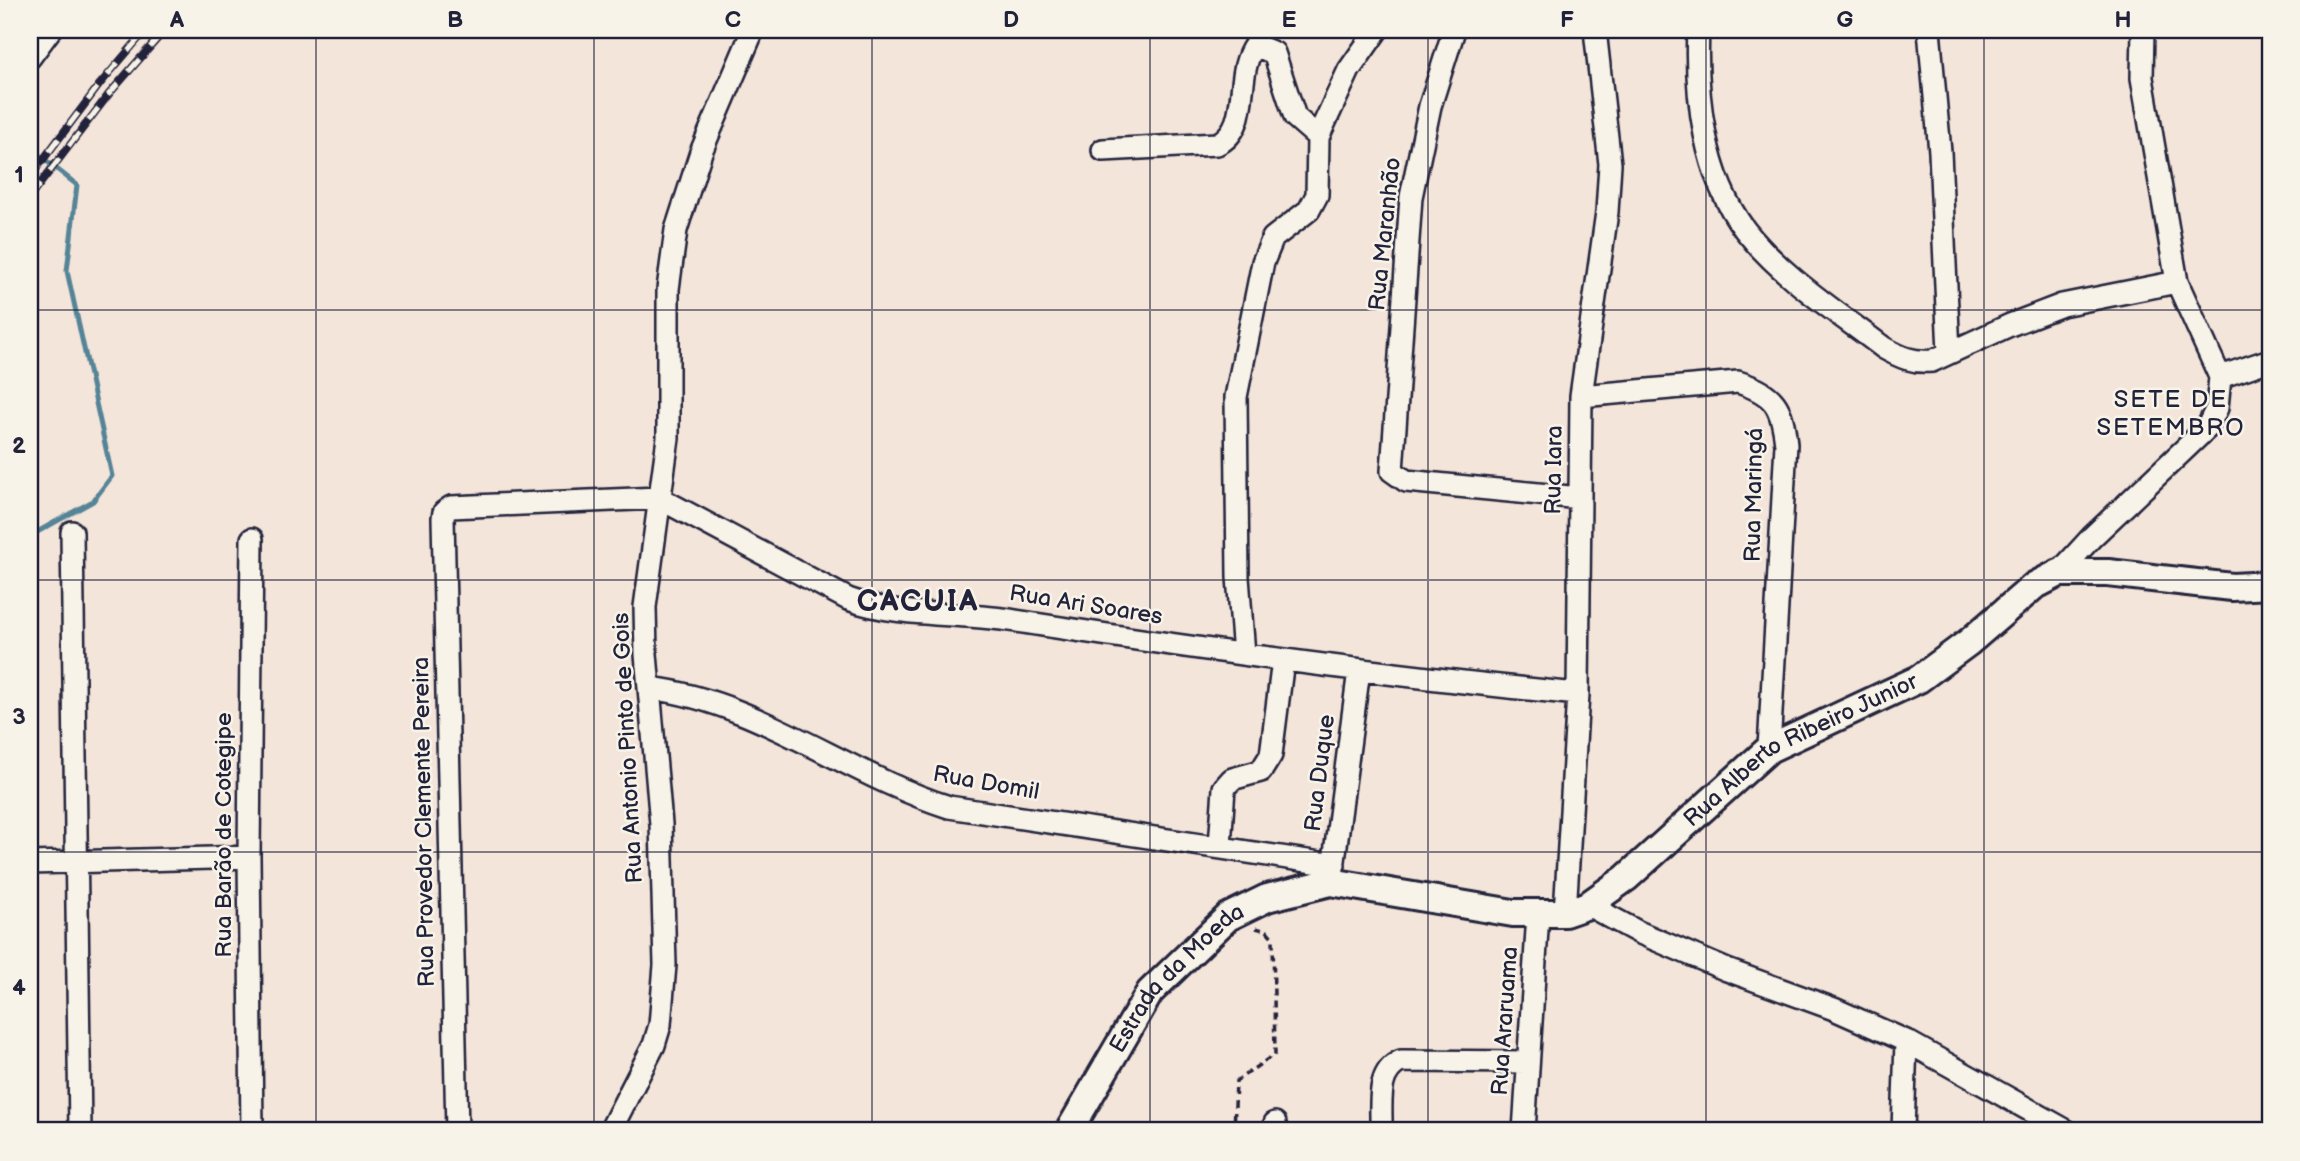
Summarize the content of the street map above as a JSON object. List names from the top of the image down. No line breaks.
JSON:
{"streets":{"main road":["Rua Alberto Ribeiro Junior","Estrada da Moeda"],"street":["Rua Maranhão","Rua Iara","Rua Maringá","Rua Ari Soares","Rua Antonio Pinto de Gois","Rua Duque","Rua Domil","Rua Provedor Clemente Pereira","Rua Barão de Cotegipe","Rua Araruama"]},"crossings":[["Rua Maranhão","Rua Iara"],["Rua Iara","Rua Maringá"],["Rua Iara","Rua Ari Soares"],["Rua Iara","Rua Alberto Ribeiro Junior"],["Rua Maringá","Rua Alberto Ribeiro Junior"],["Rua Ari Soares","Rua Antonio Pinto de Gois"],["Rua Ari Soares","Rua Duque"],["Rua Ari Soares","Rua Provedor Clemente Pereira"],["Rua Antonio Pinto de Gois","Rua Domil"],["Rua Antonio Pinto de Gois","Rua Provedor Clemente Pereira"],["Rua Duque","Rua Domil"],["Rua Duque","Estrada da Moeda"],["Rua Domil","Estrada da Moeda"]],"districts":["SETE DE SETEMBRO","CACUIA"],"grid":{"columns":["A","B","C","D","E","F","G","H"],"rows":["1","2","3","4"]}}
